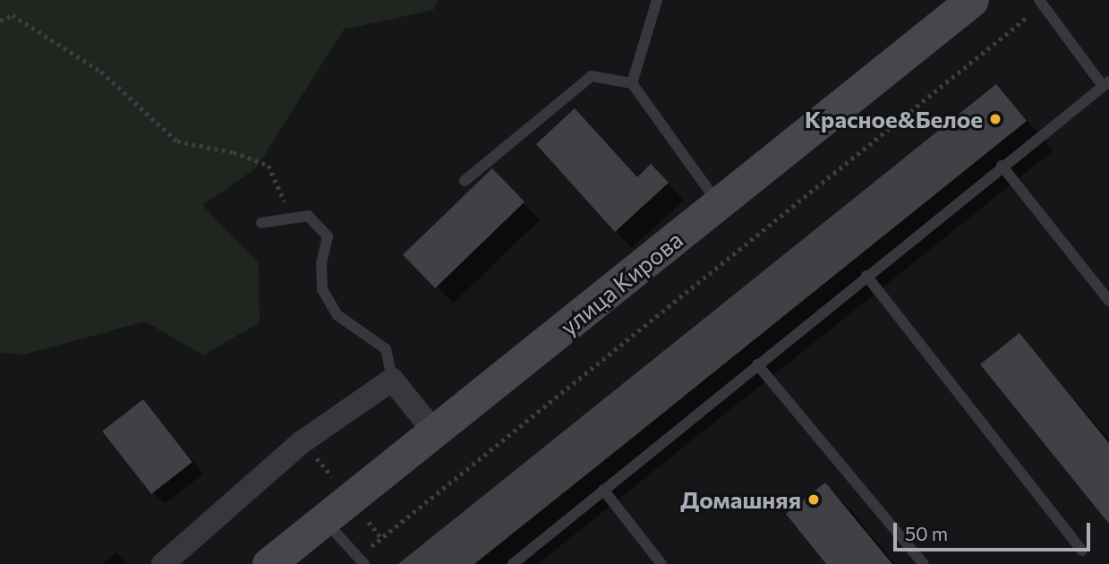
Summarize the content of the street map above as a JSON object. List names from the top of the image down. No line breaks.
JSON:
{"streets":{"street":["улица Кирова"]},"places":["Красное&Белое","Домашняя"],"scale_bar":"50 m"}
